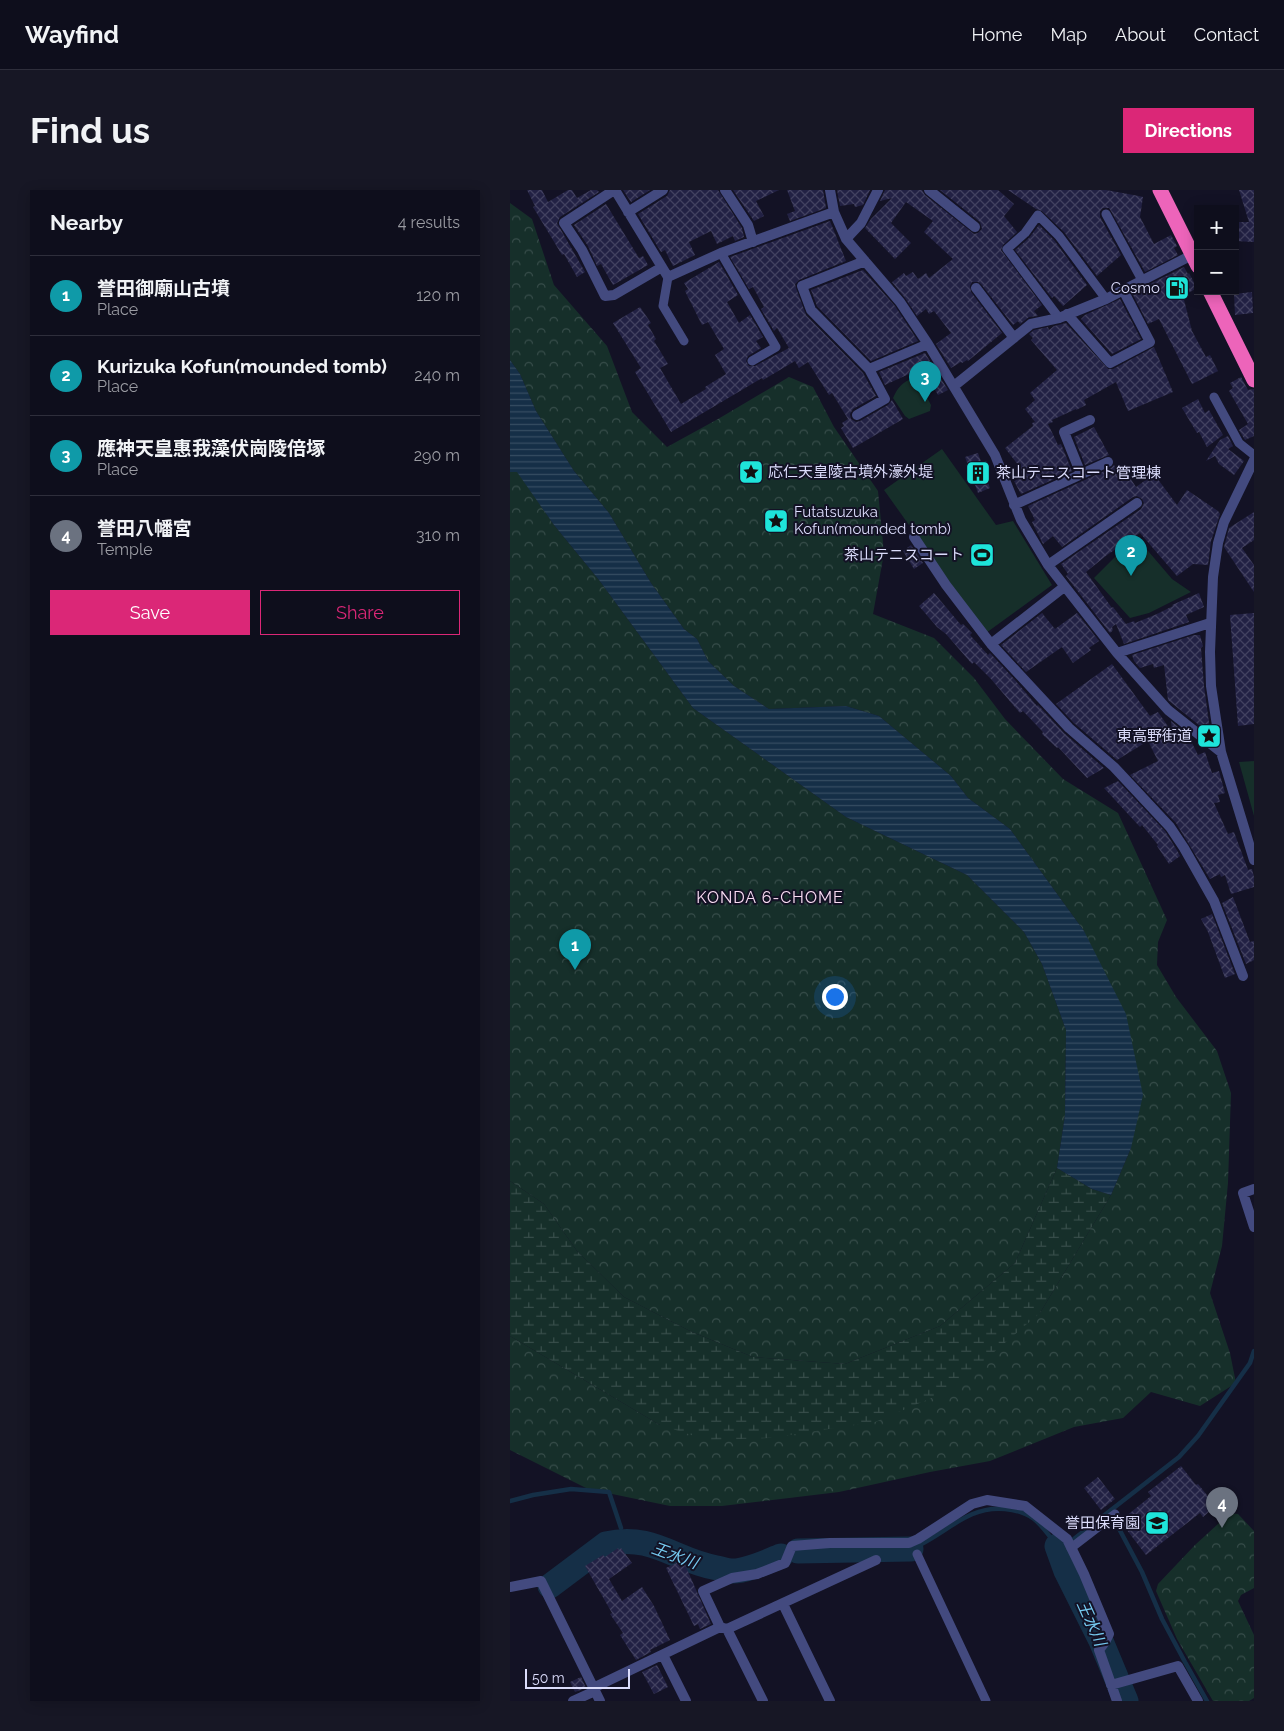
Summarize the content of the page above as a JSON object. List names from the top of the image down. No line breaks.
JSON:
{"districts":["KONDA 6-CHOME"],"water":["王水川"],"places":{"fuel station":["Cosmo"],"place":["応仁天皇陵古墳外濠外堤","Futatsuzuka Kofun(mounded tomb)","東高野街道"],"building":["茶山テニスコート管理棟"],"sports":["茶山テニスコート"],"school or university":["誉田保育園"]},"scale_bar":"50 m","page":{"header":"Wayfind","nav":["Home","Map","About","Contact"],"buttons":["Directions",["Save","Share"]],"title":"Find us","heading":["Nearby","4 results"],"map_buttons":["+","−"],"list":[{"mark":"1","name":"誉田御廟山古墳","note":"Place","value":"120 m"},{"mark":"2","name":"Kurizuka Kofun(mounded tomb)","note":"Place","value":"240 m"},{"mark":"3","name":"應神天皇惠我藻伏崗陵倍塚","note":"Place","value":"290 m"},{"mark":"4","name":"誉田八幡宮","note":"Temple","value":"310 m"}],"pins":["3","2","1","4"],"scale":"50 m"}}
